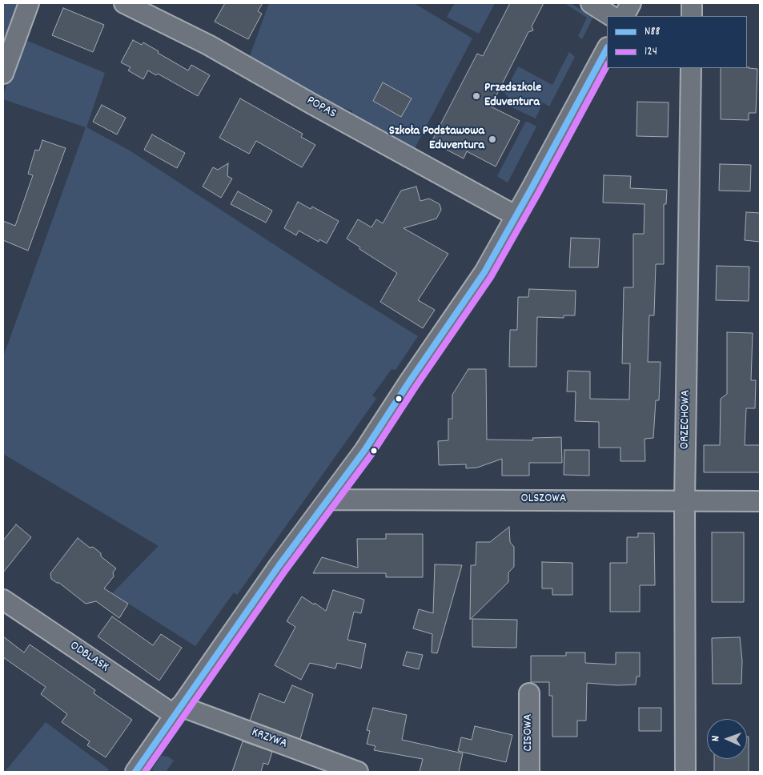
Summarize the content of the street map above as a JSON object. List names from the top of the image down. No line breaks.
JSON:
{"streets":{"street":["POPAS","ORZECHOWA","OLSZOWA","ODBLASK","CISOWA","KRZYWA"]},"crossings":[["ORZECHOWA","OLSZOWA"],["ODBLASK","KRZYWA"]],"places":["Przedszkole Eduventura","Szkoła Podstawowa Eduventura"],"lines":["transit line N88","transit line 124"],"legend":["N88","124"],"north":"left"}
